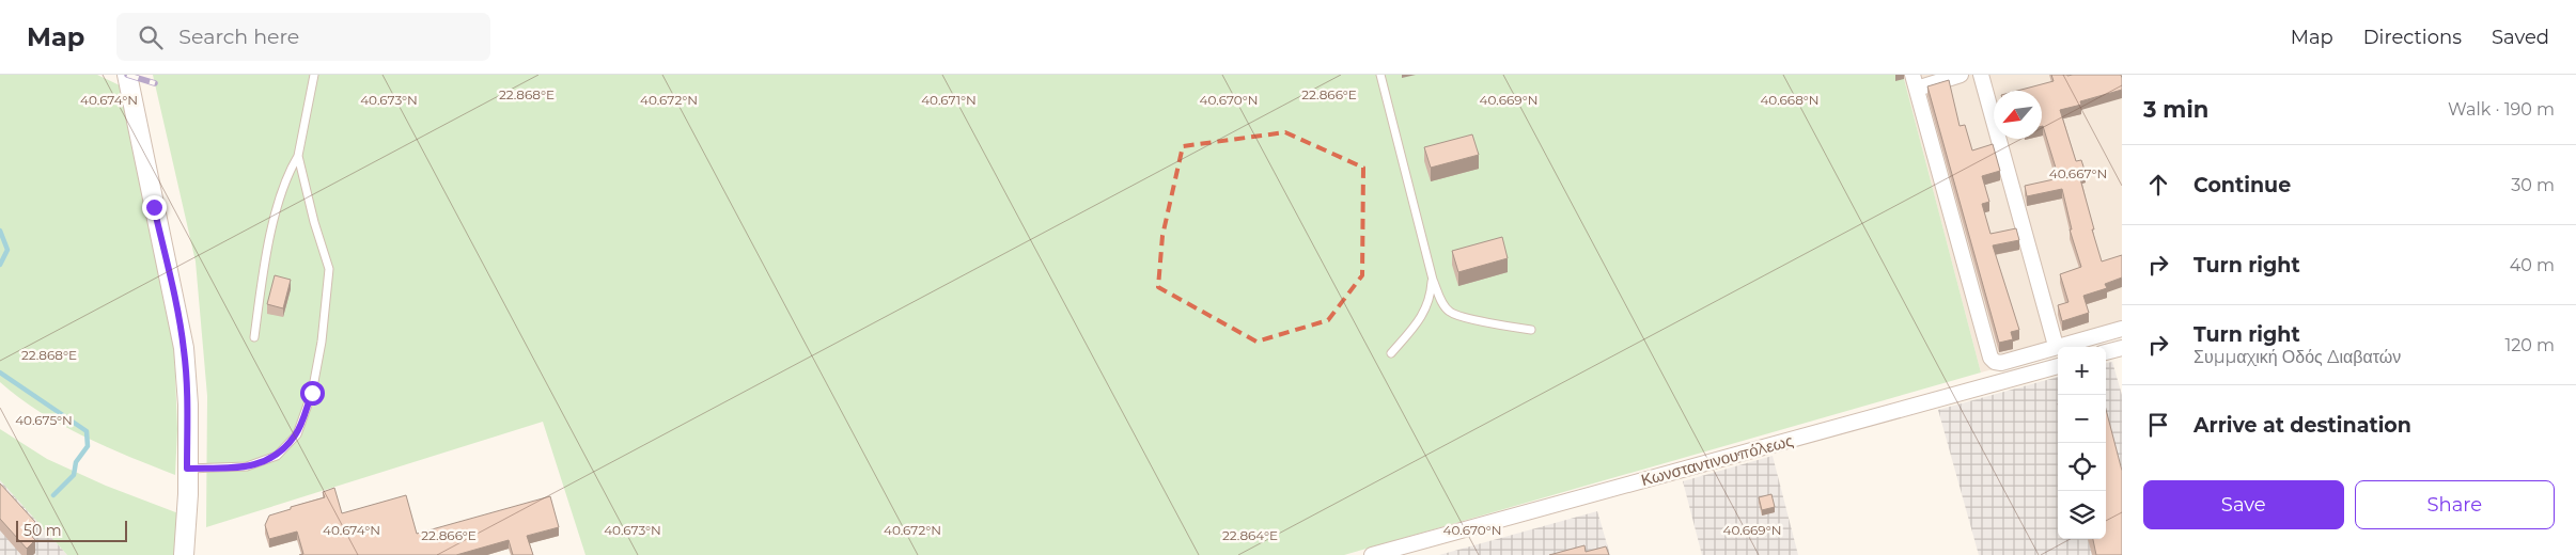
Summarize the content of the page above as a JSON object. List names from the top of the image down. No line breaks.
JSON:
{"streets":{"street":["Κωνσταντινουπόλεως"]},"scale_bar":"50 m","north":"bottom left","page":{"header":"Map","search":"Search here","nav":["Map","Directions","Saved"],"heading":["3 min","Walk · 190 m"],"list":[["Continue","30 m"],["Turn right","40 m"],["Turn right","Συμμαχική Οδός Διαβατών","120 m"],"Arrive at destination"],"map_buttons":["+","−"],"buttons":["Save","Share"],"scale":"50 m"},"coordinates":["22.866°E","22.868°E","40.674°N","40.673°N","40.672°N","40.671°N","40.670°N","40.668°N","40.669°N","40.667°N","40.675°N","22.864°E"]}
